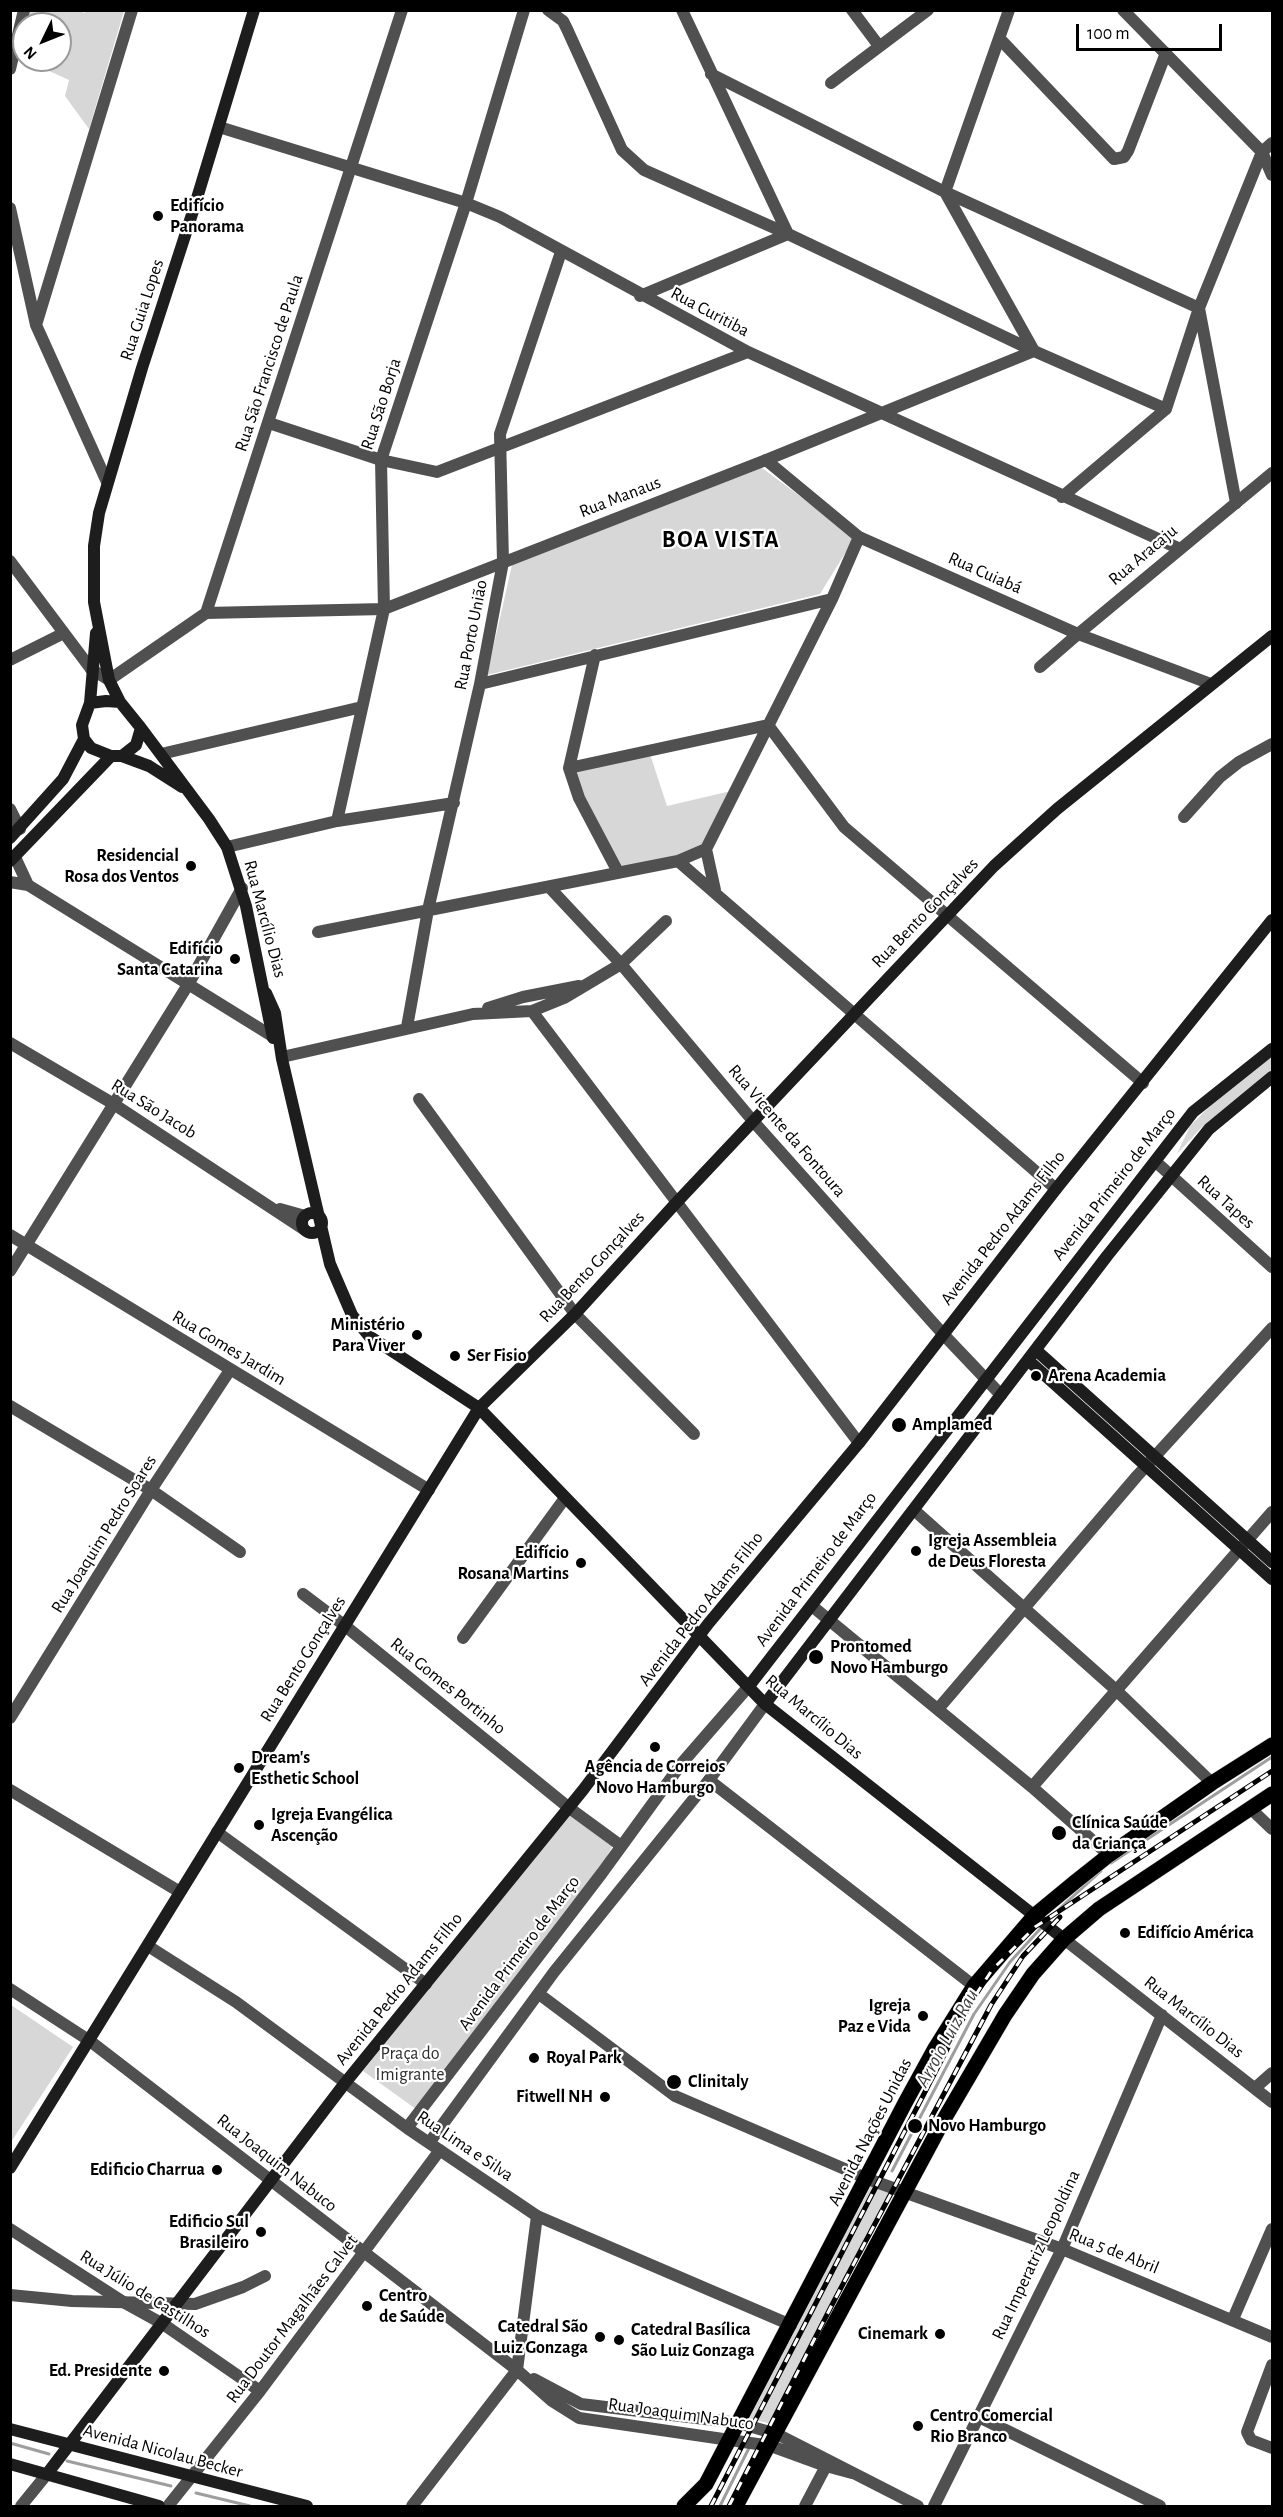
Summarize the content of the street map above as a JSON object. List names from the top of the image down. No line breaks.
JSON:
{"streets":{"main road":["Rua Guia Lopes","Rua Bento Gonçalves","Rua Marcílio Dias","Avenida Primeiro de Março","Avenida Pedro Adams Filho","Avenida Nações Unidas","Avenida Nicolau Becker"],"street":["Rua Curitiba","Rua São Francisco de Paula","Rua São Borja","Rua Manaus","Rua Aracaju","Rua Cuiabá","Rua Porto União","Rua São Jacob","Rua Vicente da Fontoura","Rua Tapes","Rua Gomes Jardim","Rua Joaquim Pedro Soares","Rua Gomes Portinho","Rua Lima e Silva","Rua Joaquim Nabuco","Rua 5 de Abril","Rua Imperatriz Leopoldina","Rua Júlio de Castilhos","Rua Doutor Magalhães Calvet"]},"crossings":[["Rua Guia Lopes","Rua Curitiba"],["Rua Guia Lopes","Rua Marcílio Dias"],["Rua Curitiba","Rua São Francisco de Paula"],["Rua Curitiba","Rua São Borja"],["Rua Curitiba","Rua Manaus"],["Rua Curitiba","Rua Aracaju"],["Rua Curitiba","Rua Porto União"],["Rua São Francisco de Paula","Rua Manaus"],["Rua São Borja","Rua Manaus"],["Rua Manaus","Rua Cuiabá"],["Rua Manaus","Rua Porto União"],["Rua Aracaju","Rua Cuiabá"],["Rua Cuiabá","Rua Bento Gonçalves"],["Rua Bento Gonçalves","Rua Marcílio Dias"],["Rua Bento Gonçalves","Rua Vicente da Fontoura"],["Rua Bento Gonçalves","Rua Gomes Jardim"],["Rua Bento Gonçalves","Rua Gomes Portinho"],["Rua Bento Gonçalves","Rua Lima e Silva"],["Rua Bento Gonçalves","Rua Joaquim Nabuco"],["Rua Marcílio Dias","Rua São Jacob"],["Rua Marcílio Dias","Avenida Primeiro de Março"],["Rua Marcílio Dias","Avenida Pedro Adams Filho"],["Rua Marcílio Dias","Avenida Nações Unidas"],["Rua Marcílio Dias","Rua Imperatriz Leopoldina"],["Rua Vicente da Fontoura","Avenida Primeiro de Março"],["Rua Vicente da Fontoura","Avenida Pedro Adams Filho"],["Avenida Primeiro de Março","Rua Tapes"],["Avenida Primeiro de Março","Rua Gomes Portinho"],["Avenida Primeiro de Março","Rua Lima e Silva"],["Avenida Pedro Adams Filho","Rua Gomes Portinho"],["Avenida Pedro Adams Filho","Rua Lima e Silva"],["Avenida Pedro Adams Filho","Rua Joaquim Nabuco"],["Avenida Pedro Adams Filho","Rua Júlio de Castilhos"],["Avenida Pedro Adams Filho","Avenida Nicolau Becker"],["Rua Gomes Jardim","Rua Joaquim Pedro Soares"],["Avenida Nações Unidas","Rua Lima e Silva"],["Avenida Nações Unidas","Rua Joaquim Nabuco"],["Avenida Nações Unidas","Rua 5 de Abril"],["Rua Lima e Silva","Rua Doutor Magalhães Calvet"],["Rua Joaquim Nabuco","Rua Doutor Magalhães Calvet"],["Rua 5 de Abril","Rua Imperatriz Leopoldina"],["Rua Júlio de Castilhos","Rua Doutor Magalhães Calvet"],["Rua Doutor Magalhães Calvet","Avenida Nicolau Becker"]],"districts":["BOA VISTA"],"water":["Arroio Luiz Rau"],"parks":["Praça do Imigrante"],"places":["Edifício Panorama","Residencial Rosa dos Ventos","Edifício Santa Catarina","Ministério Para Viver","Ser Fisio","Arena Academia","Amplamed","Igreja Assembleia de Deus Floresta","Edifício Rosana Martins","Prontomed Novo Hamburgo","Agência de Correios Novo Hamburgo","Dream's Esthetic School","Igreja Evangélica Ascenção","Clínica Saúde da Criança","Edifício América","Igreja Paz e Vida","Royal Park","Clinitaly","Fitwell NH","Novo Hamburgo","Edificio Charrua","Edificio Sul Brasileiro","Centro de Saúde","Cinemark","Catedral São Luiz Gonzaga","Catedral Basílica São Luiz Gonzaga","Ed. Presidente","Centro Comercial Rio Branco"],"scale_bar":"100 m","north":"bottom left"}
